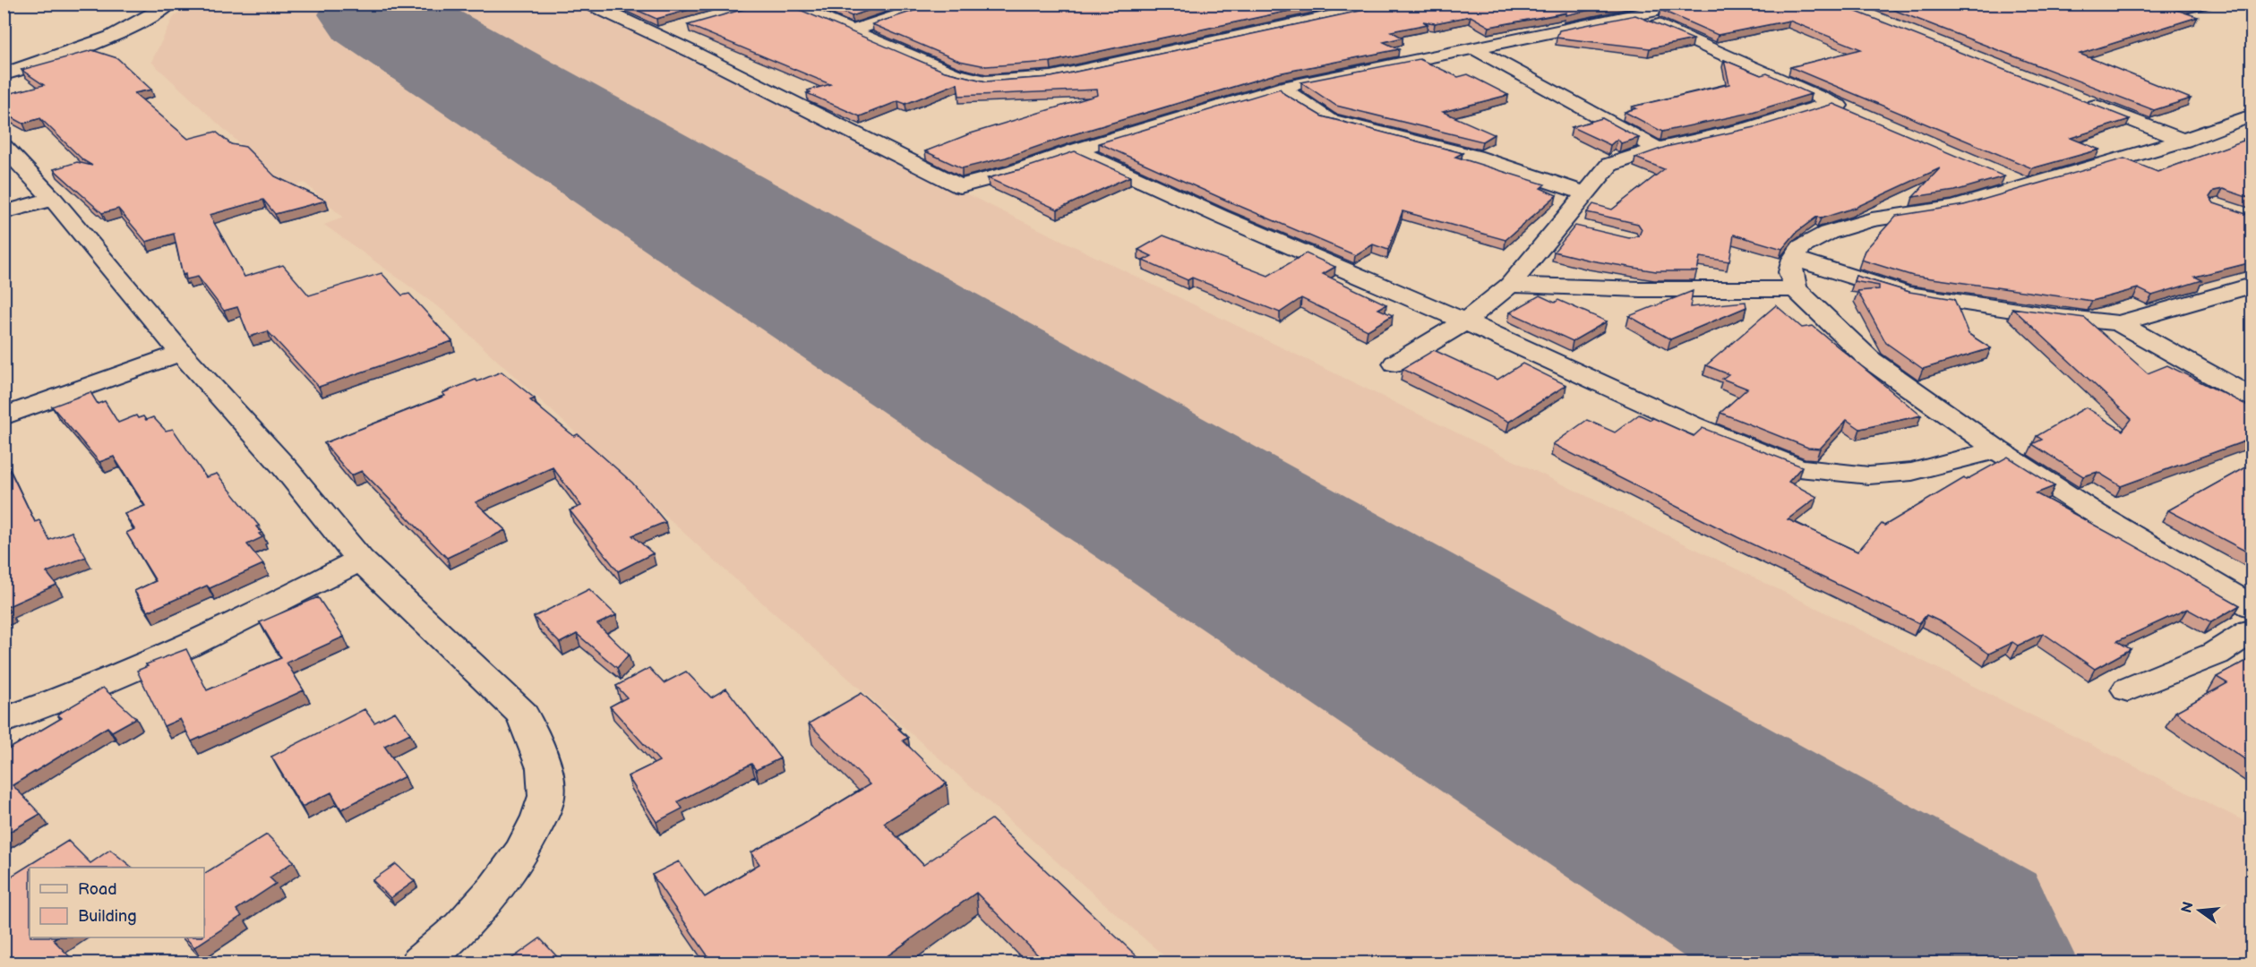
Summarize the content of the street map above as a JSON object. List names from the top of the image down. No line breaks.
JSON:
{"legend":["Road","Building"],"north":"left"}
